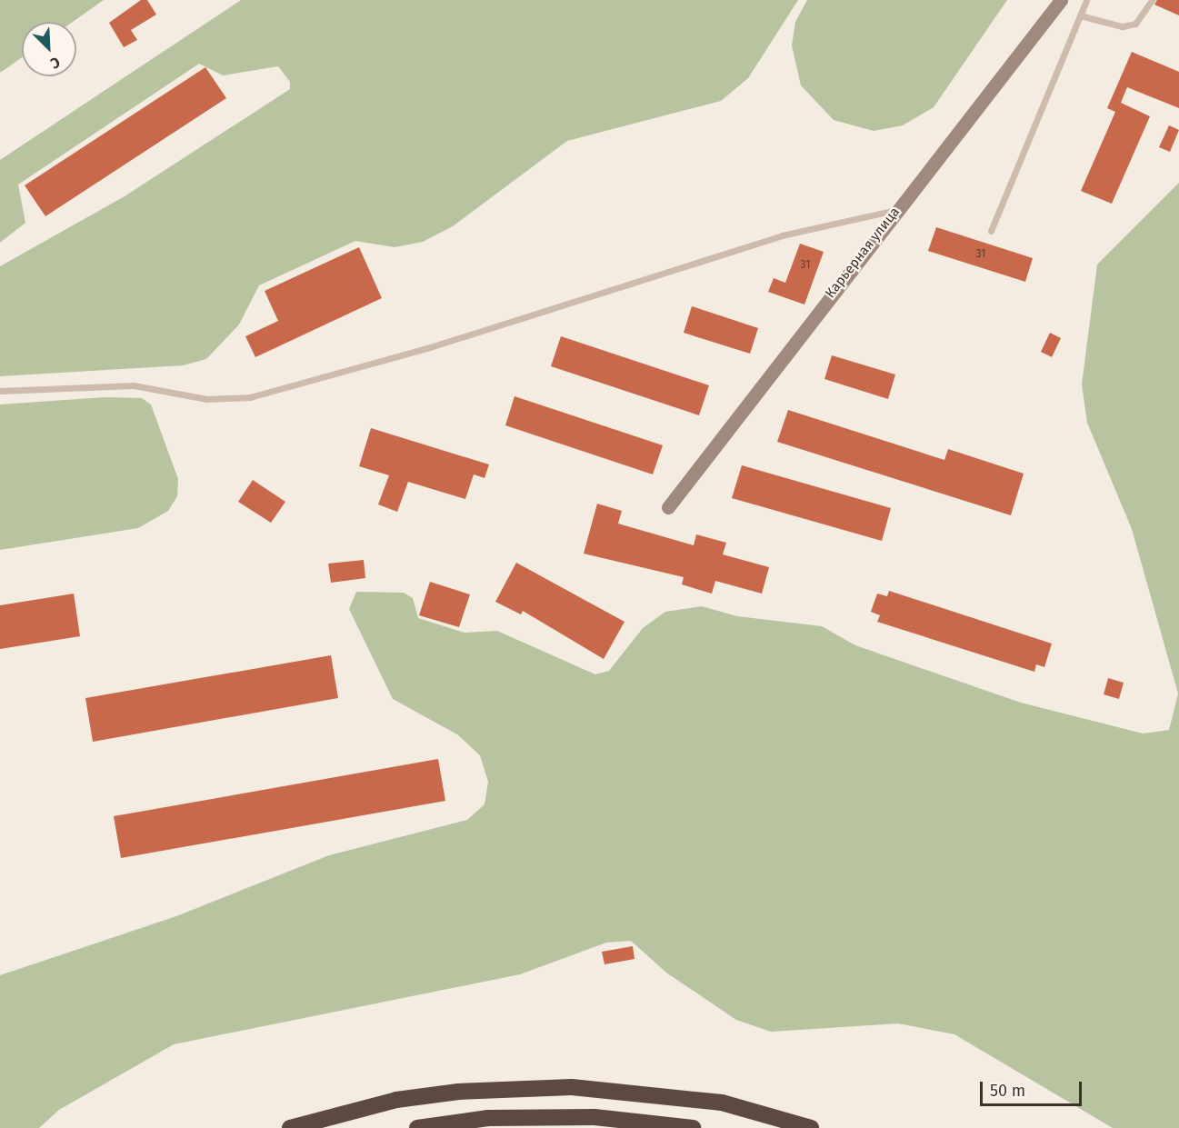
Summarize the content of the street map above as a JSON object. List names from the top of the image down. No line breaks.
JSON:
{"streets":{"street":["Карьерная улица"]},"house_numbers":["31","31"],"scale_bar":"50 m","north":"bottom right"}
